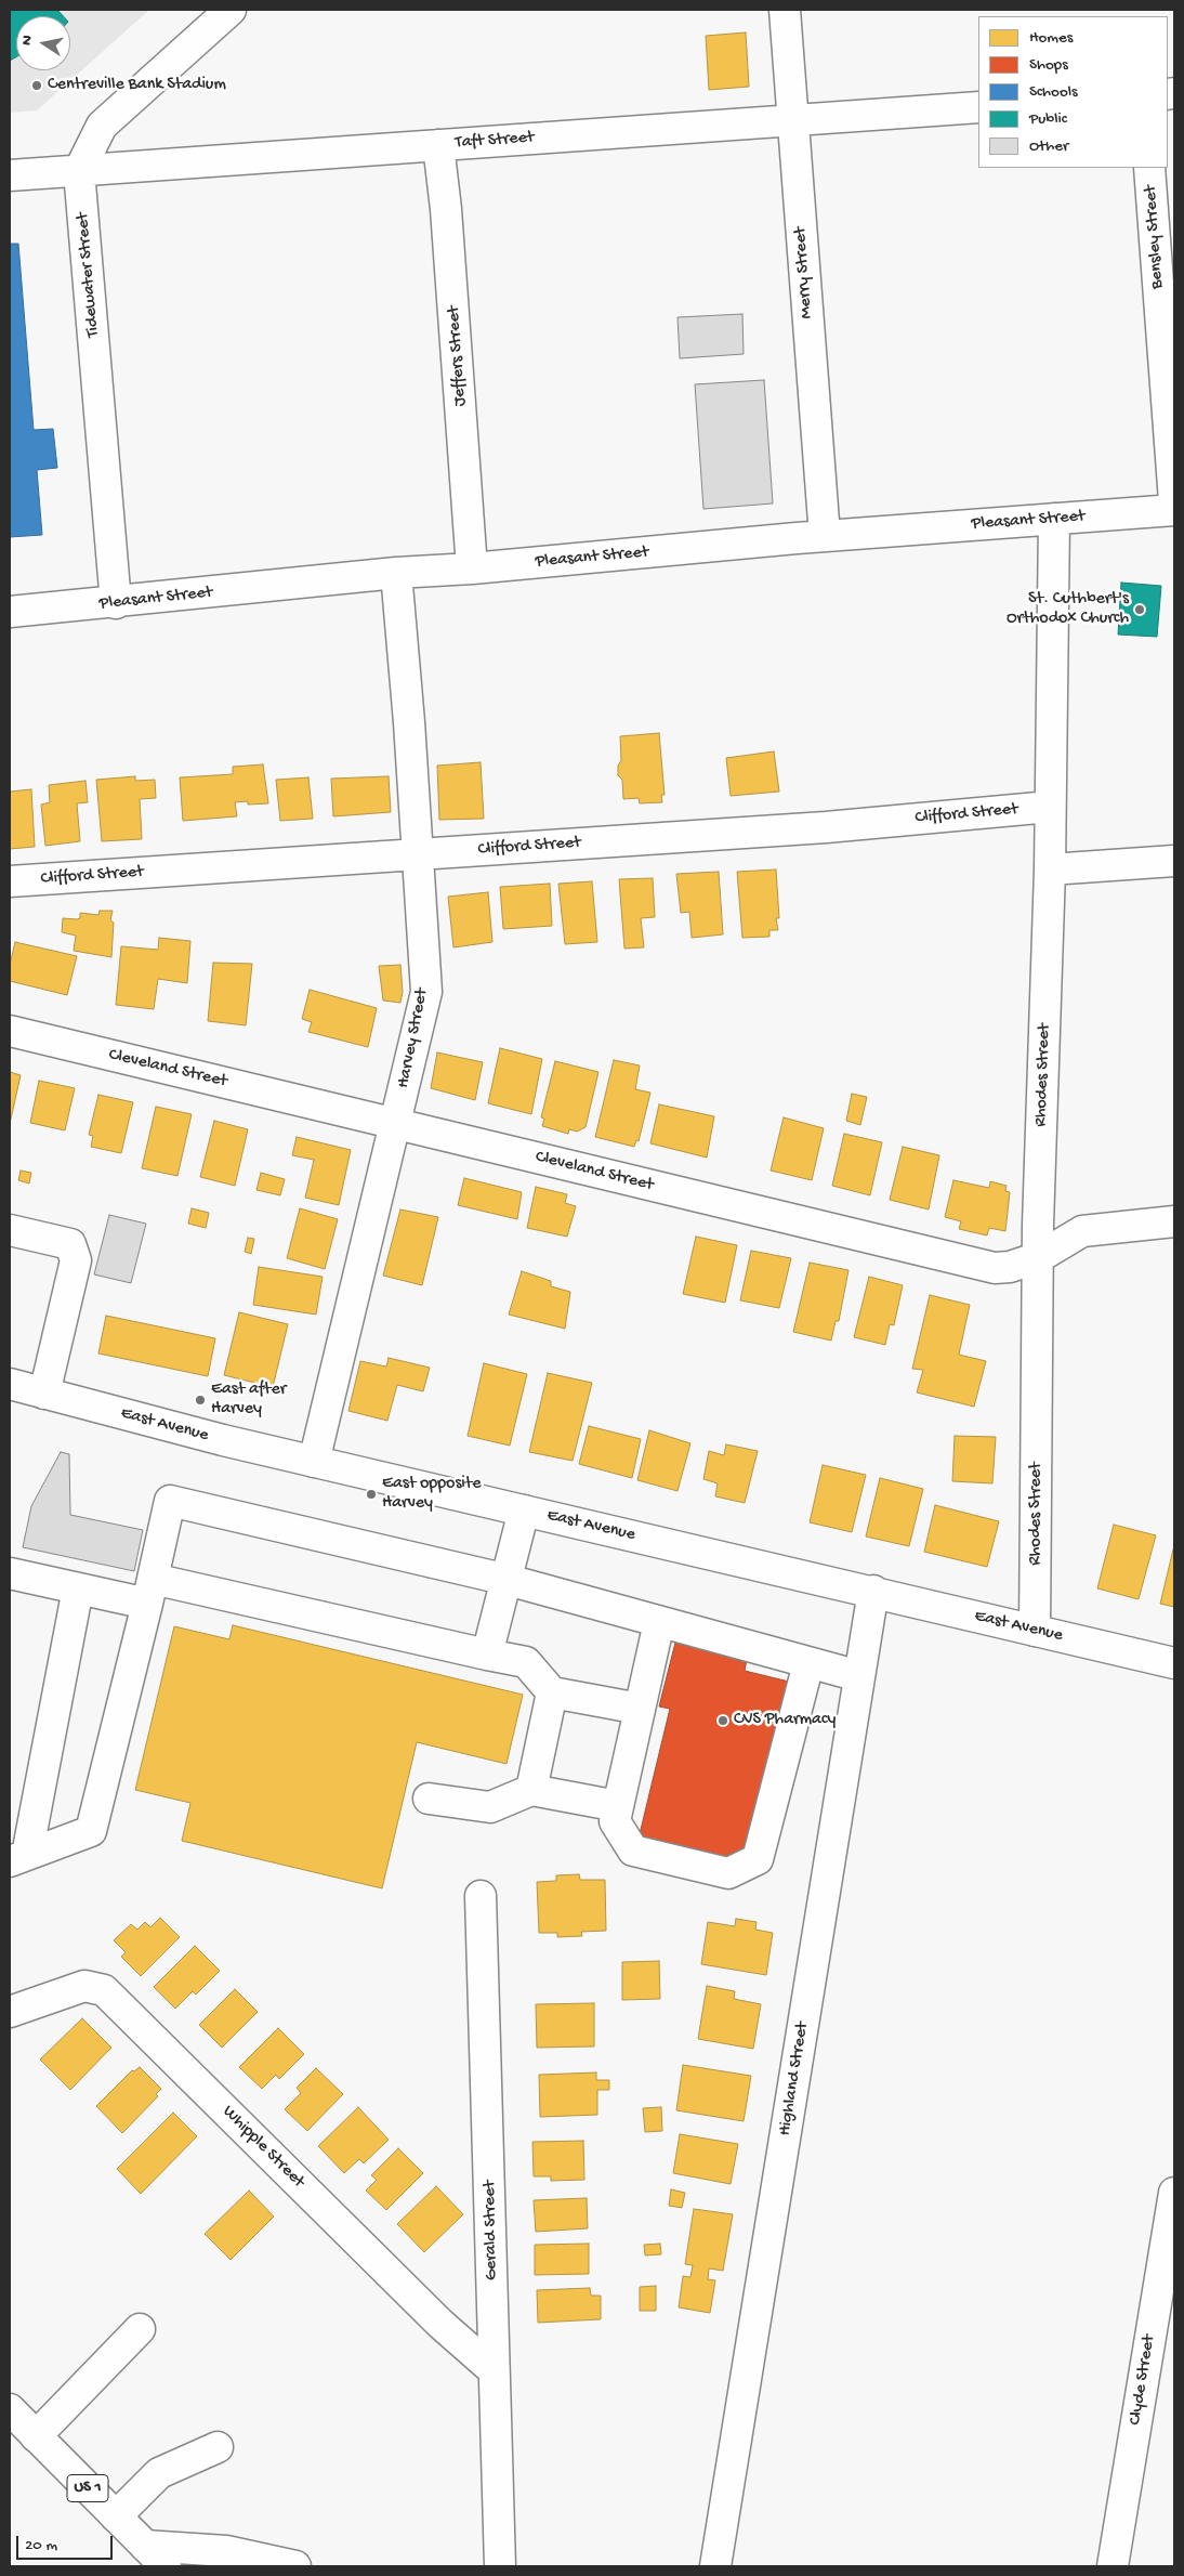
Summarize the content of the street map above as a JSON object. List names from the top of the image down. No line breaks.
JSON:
{"streets":{"street":["Taft Street","Bensley Street","Merry Street","Tidewater Street","Jeffers Street","Pleasant Street","Clifford Street","Harvey Street","Cleveland Street","Rhodes Street","East Avenue","Highland Street","Whipple Street","Gerald Street","Clyde Street","US 1"]},"crossings":[["Taft Street","Merry Street"],["Taft Street","Tidewater Street"],["Taft Street","Jeffers Street"],["Merry Street","Pleasant Street"],["Tidewater Street","Pleasant Street"],["Jeffers Street","Pleasant Street"],["Pleasant Street","Harvey Street"],["Pleasant Street","Rhodes Street"],["Clifford Street","Harvey Street"],["Clifford Street","Rhodes Street"],["Harvey Street","Cleveland Street"],["Harvey Street","East Avenue"],["Cleveland Street","Rhodes Street"],["Rhodes Street","East Avenue"],["East Avenue","Highland Street"],["Whipple Street","Gerald Street"]],"places":["Centreville Bank Stadium","St. Cuthbert's Orthodox Church","East after Harvey","East opposite Harvey","CVS Pharmacy"],"legend":["Homes","Shops","Schools","Public","Other"],"scale_bar":"20 m","north":"left"}
